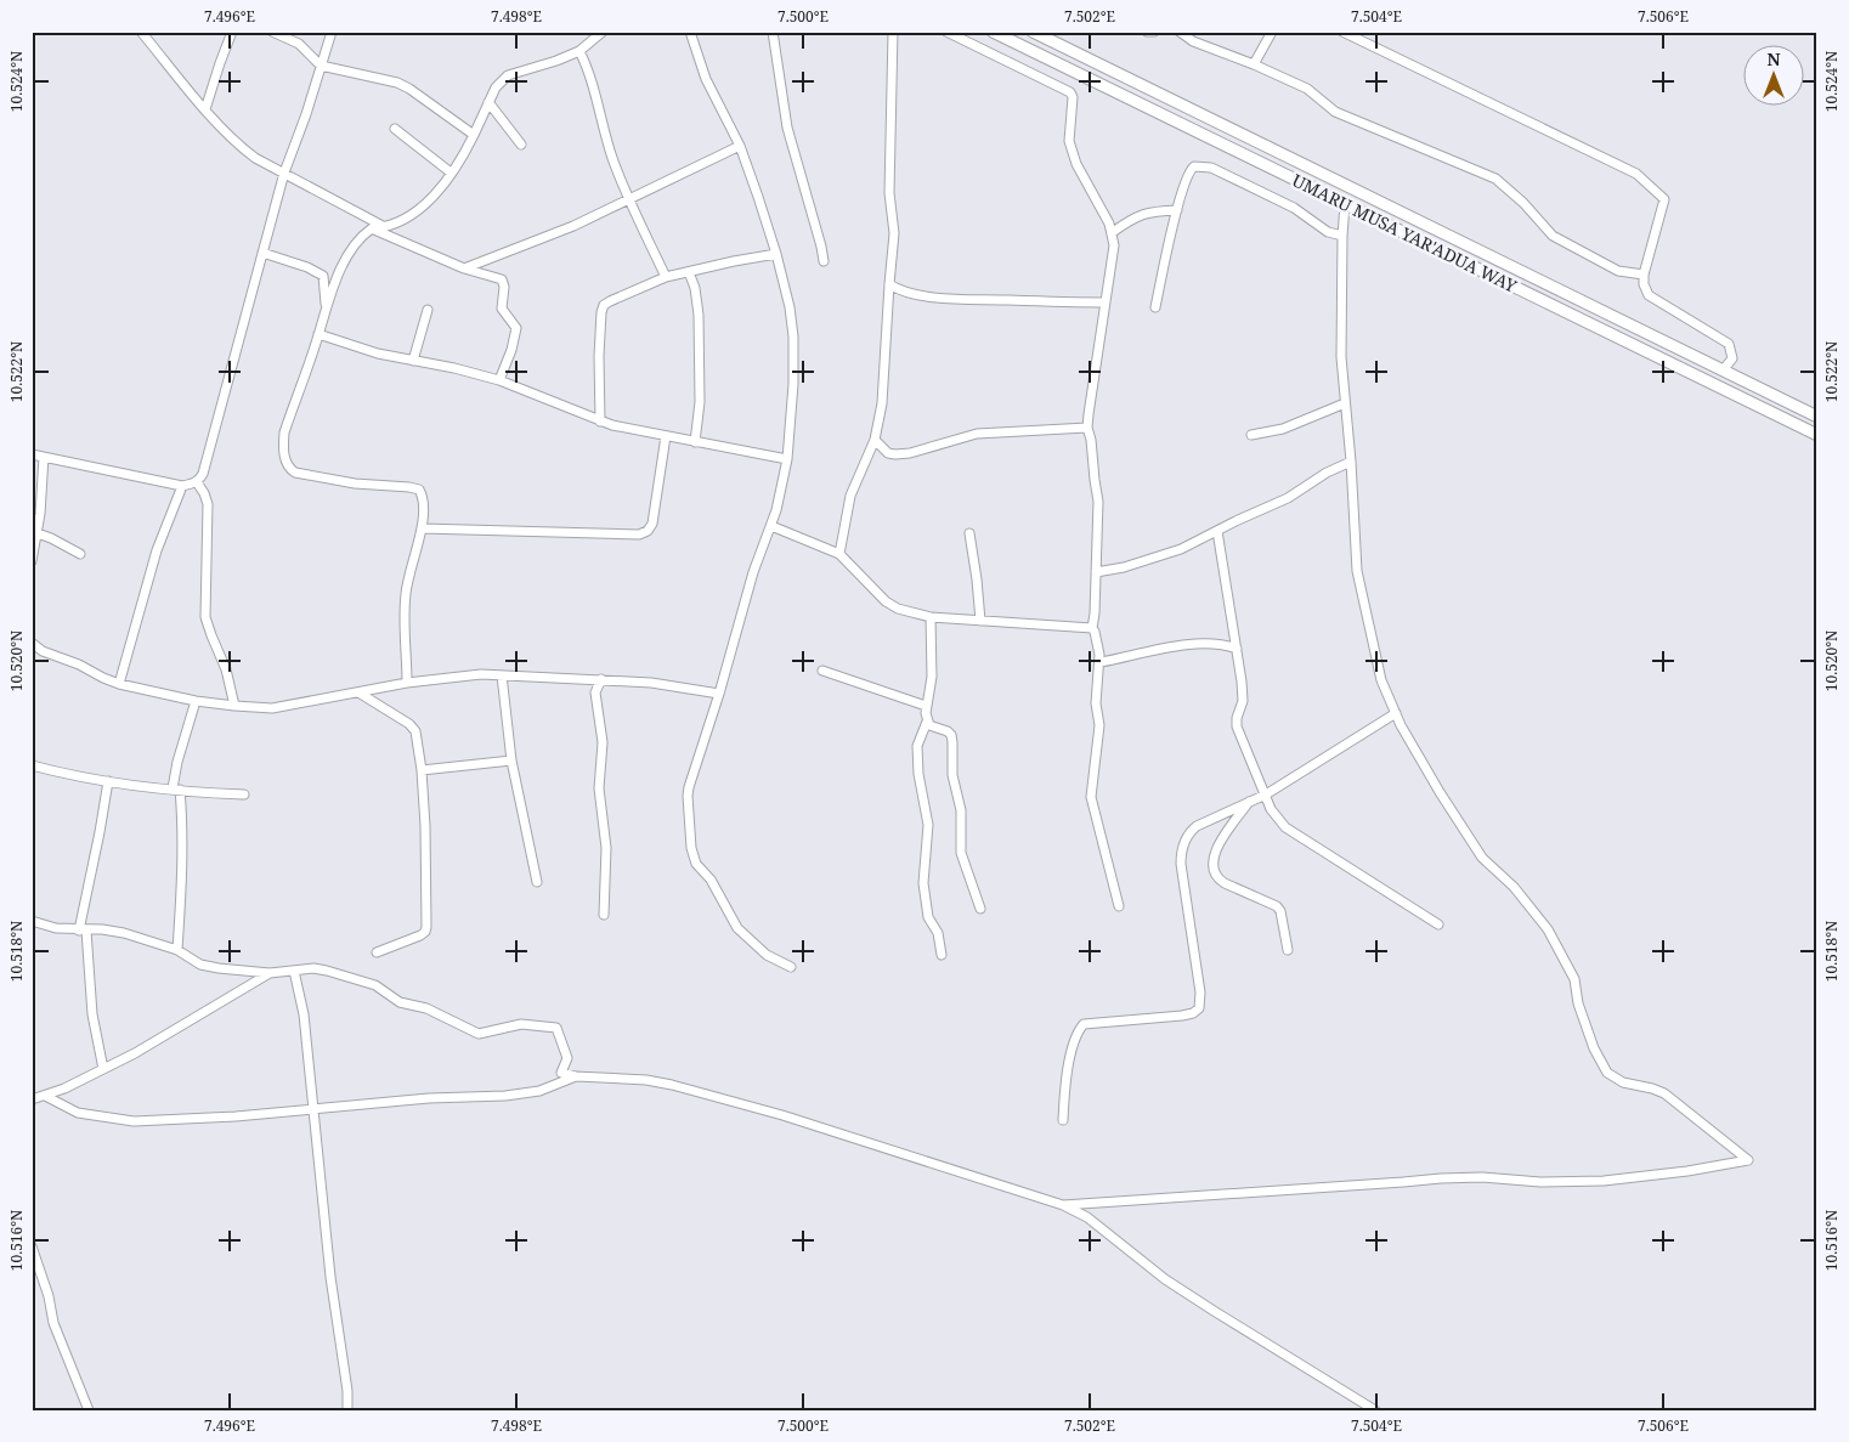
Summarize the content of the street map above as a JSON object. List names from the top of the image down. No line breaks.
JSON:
{"streets":{"main road":["UMARU MUSA YAR'ADUA WAY"]},"north":"top","coordinates":["7.496°E","7.498°E","7.500°E","7.502°E","7.504°E","7.506°E","10.524°N","10.522°N","10.520°N","10.518°N","10.516°N"]}
